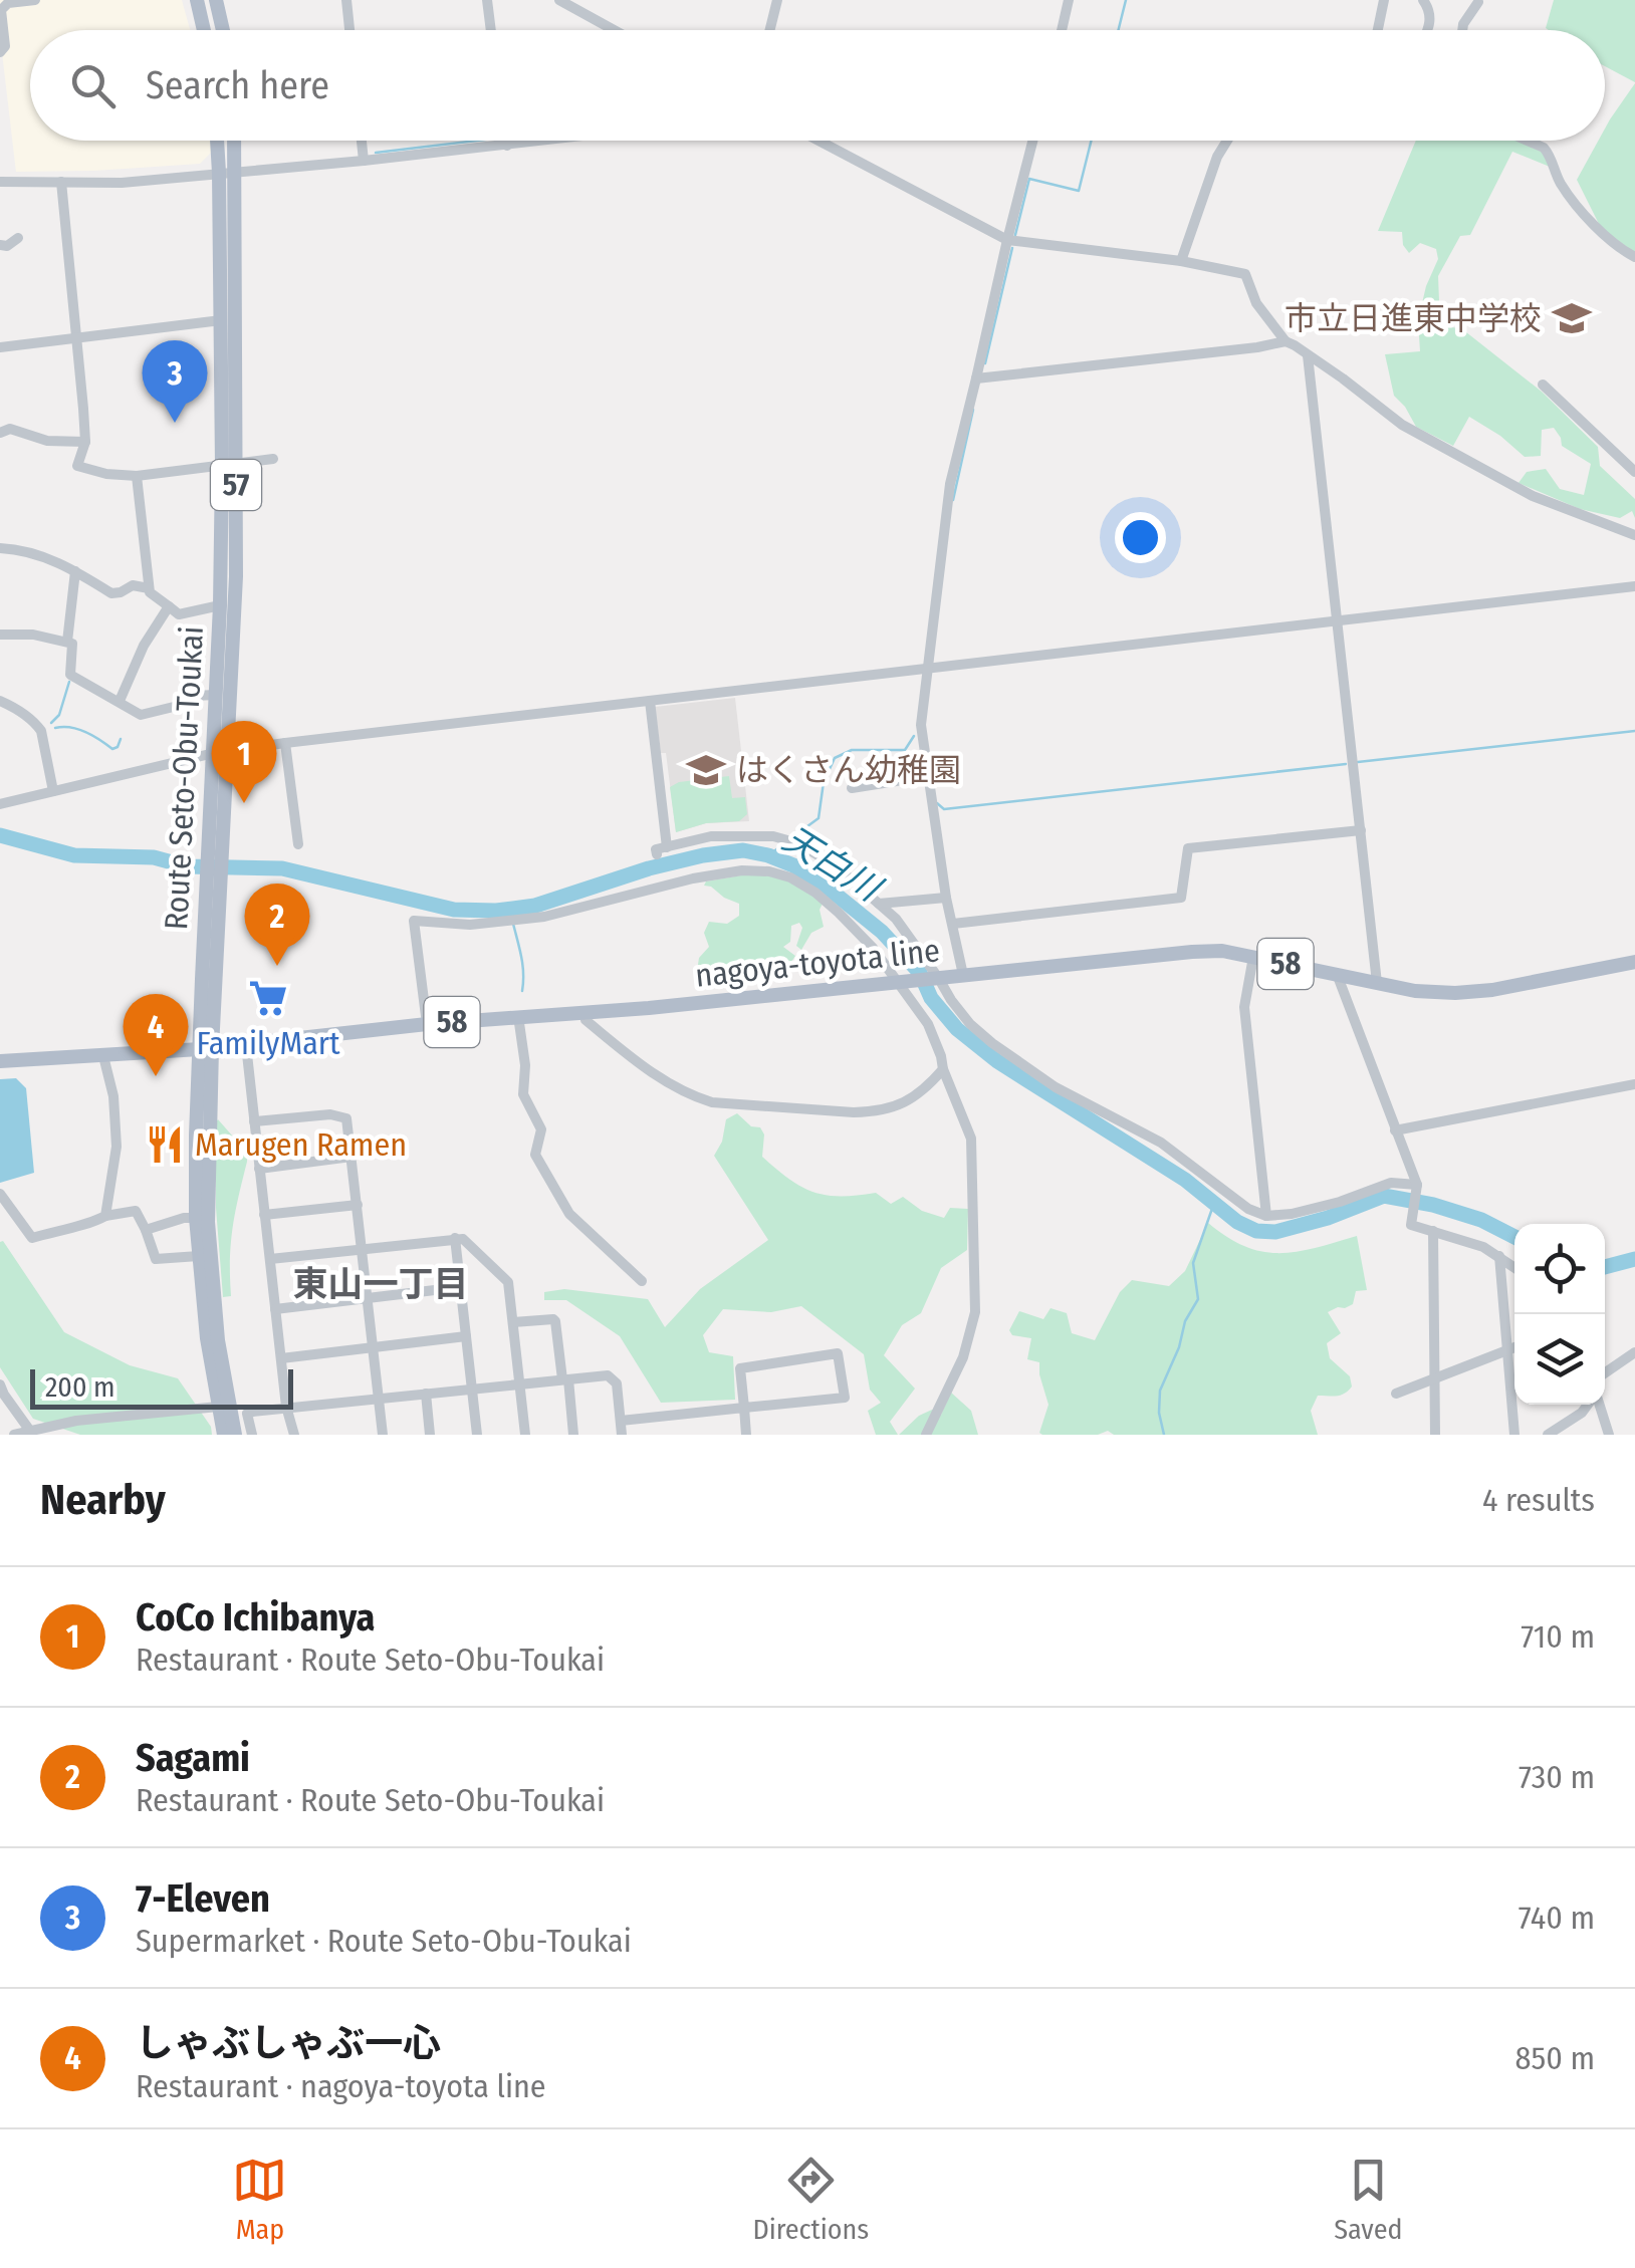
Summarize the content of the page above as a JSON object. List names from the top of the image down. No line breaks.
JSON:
{"streets":{"main road":["57","Route Seto-Obu-Toukai","nagoya-toyota line","58"]},"crossings":[["Route Seto-Obu-Toukai","nagoya-toyota line"]],"districts":["東山一丁目"],"water":["天白川"],"places":{"school or university":["市立日進東中学校","はくさん幼稚園"],"supermarket":["FamilyMart"],"restaurant":["Marugen Ramen"]},"scale_bar":"200 m","page":{"search":"Search here","pins":["3","1","2","4"],"scale":"200 m","heading":["Nearby","4 results"],"list":[{"mark":"1","name":"CoCo Ichibanya","note":"Restaurant · Route Seto-Obu-Toukai","value":"710 m"},{"mark":"2","name":"Sagami","note":"Restaurant · Route Seto-Obu-Toukai","value":"730 m"},{"mark":"3","name":"7-Eleven","note":"Supermarket · Route Seto-Obu-Toukai","value":"740 m"},{"mark":"4","name":"しゃぶしゃぶ一心","note":"Restaurant · nagoya-toyota line","value":"850 m"}],"nav":["Map","Directions","Saved"]}}
